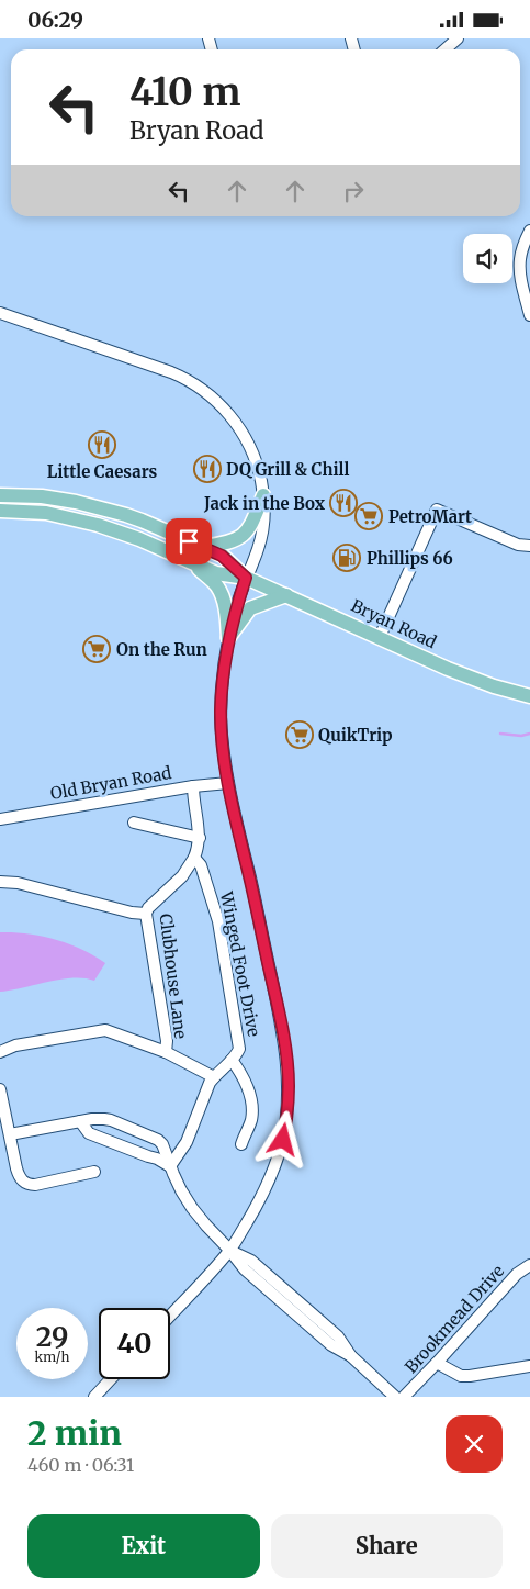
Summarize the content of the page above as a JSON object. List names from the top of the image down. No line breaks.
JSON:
{"streets":{"main road":["Bryan Road"],"street":["Old Bryan Road","Winged Foot Drive","Clubhouse Lane","Brookmead Drive"]},"crossings":[["Winged Foot Drive","Clubhouse Lane"]],"places":{"restaurant":["Little Caesars","DQ Grill & Chill","Jack in the Box"],"supermarket":["PetroMart","On the Run","QuikTrip"],"fuel station":["Phillips 66"]},"page":{"status":"06:29","turn":["410 m","Bryan Road"],"speed":"29 km/h","limit":"40","heading":["2 min","460 m · 06:31"],"buttons":["Exit","Share"]}}
